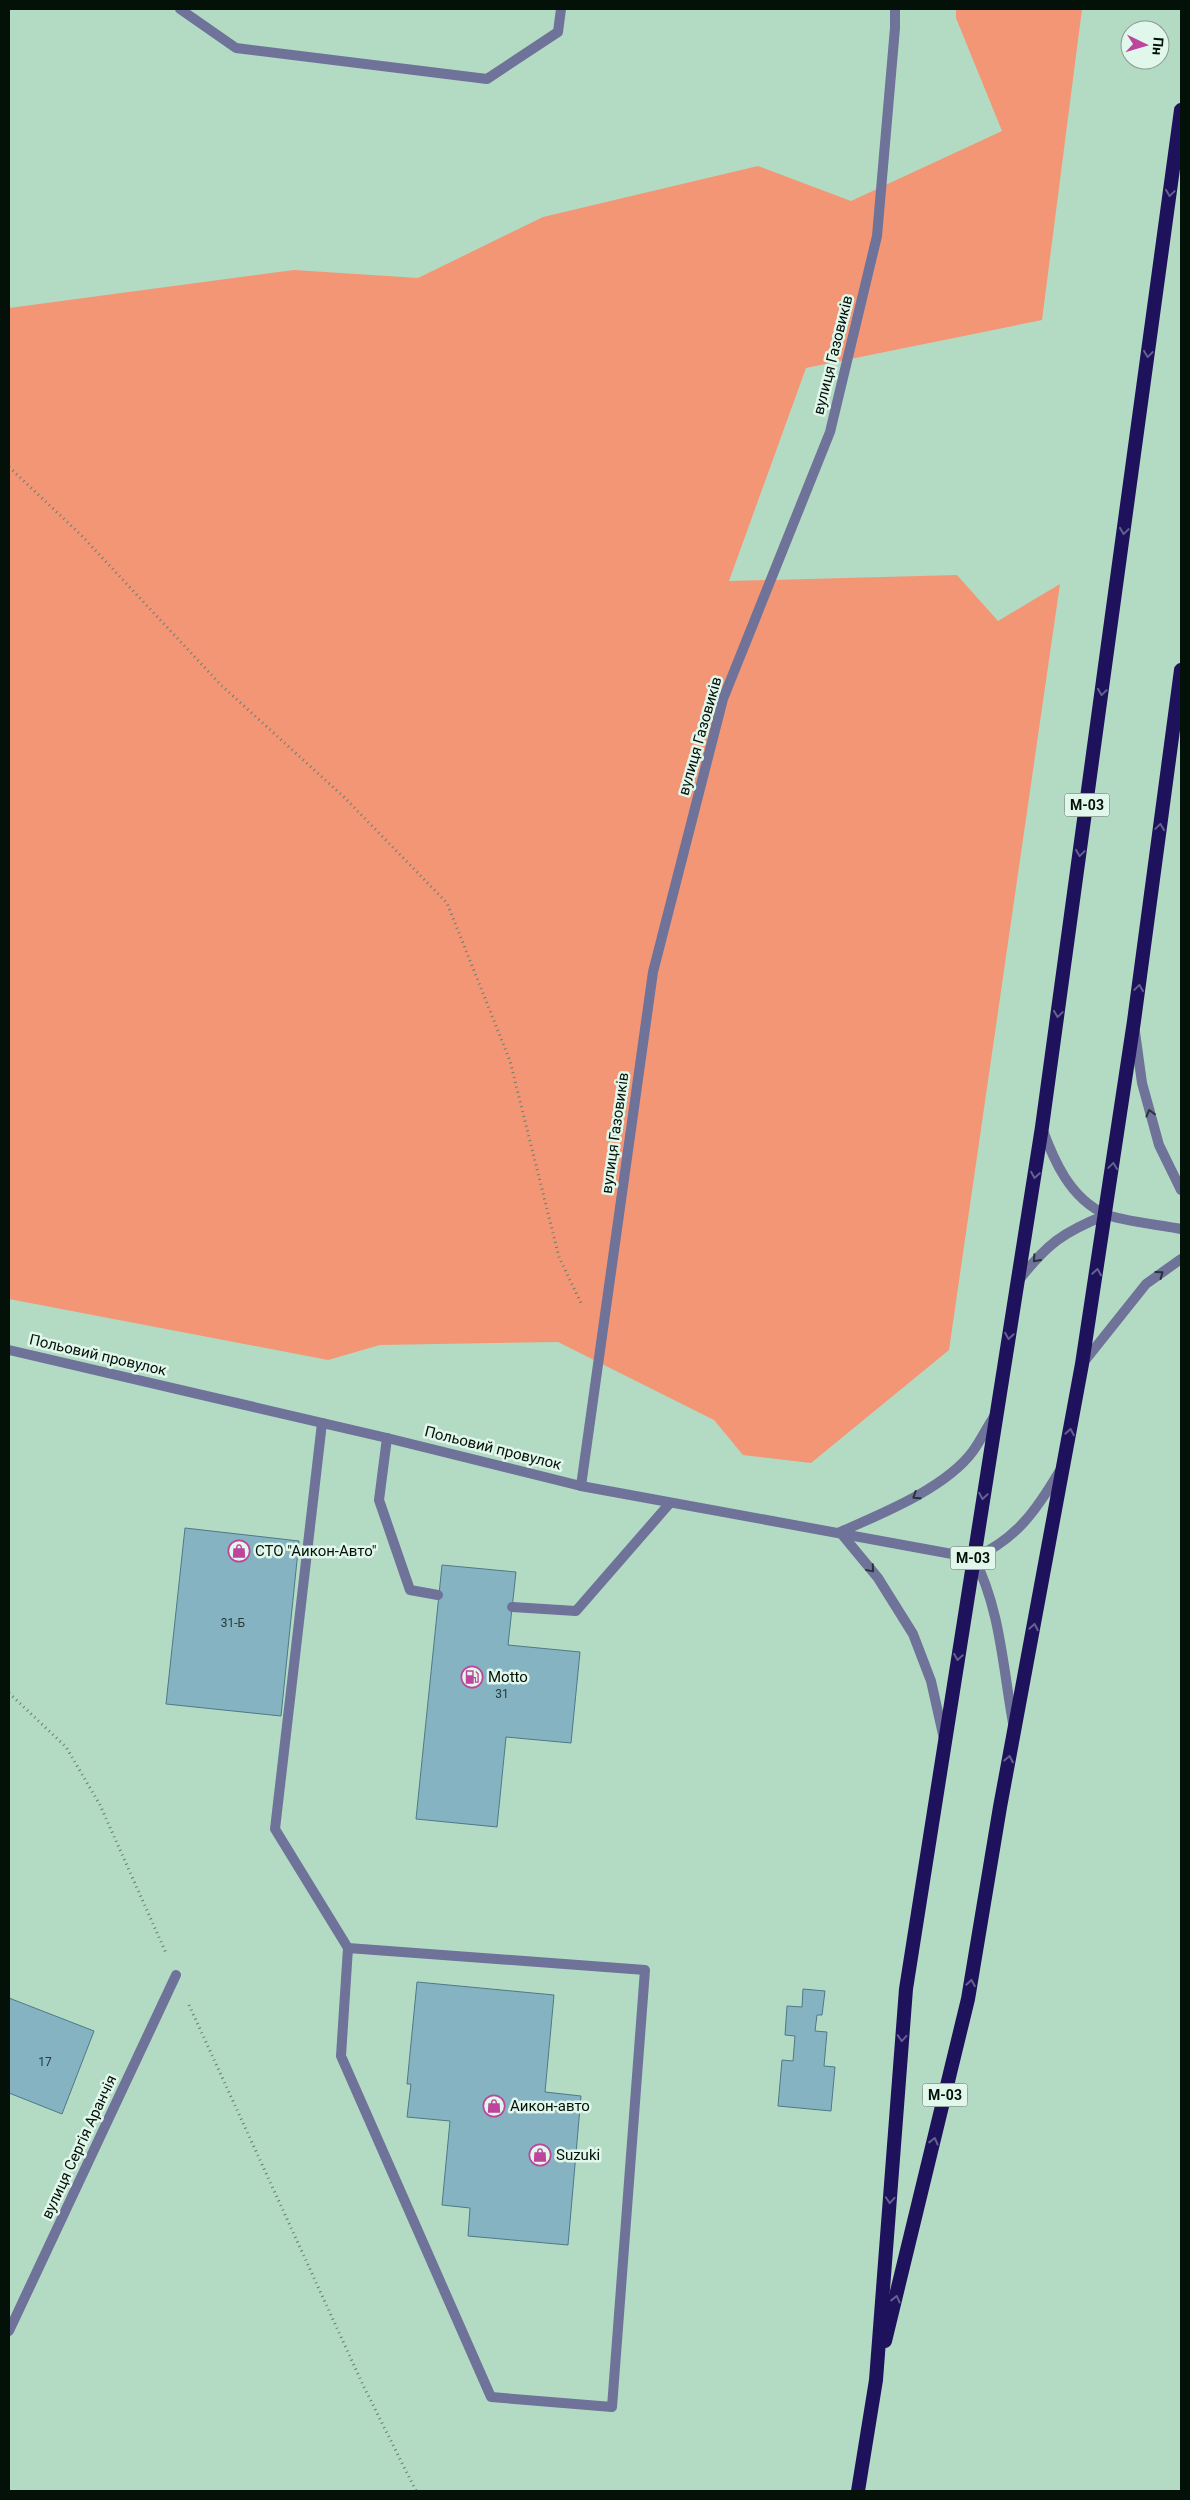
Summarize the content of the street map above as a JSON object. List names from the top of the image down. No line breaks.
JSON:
{"streets":{"highway":["М-03"],"street":["вулиця Газовиків","Польовий провулок","вулиця Сергія Аранчія"]},"crossings":[["вулиця Газовиків","Польовий провулок"],["М-03","Польовий провулок"]],"places":{"shop":["СТО \"Аикон-Авто\"","Аикон-авто","Suzuki"],"fuel station":["Motto"]},"house_numbers":["31-Б","31","17"],"north":"right"}
